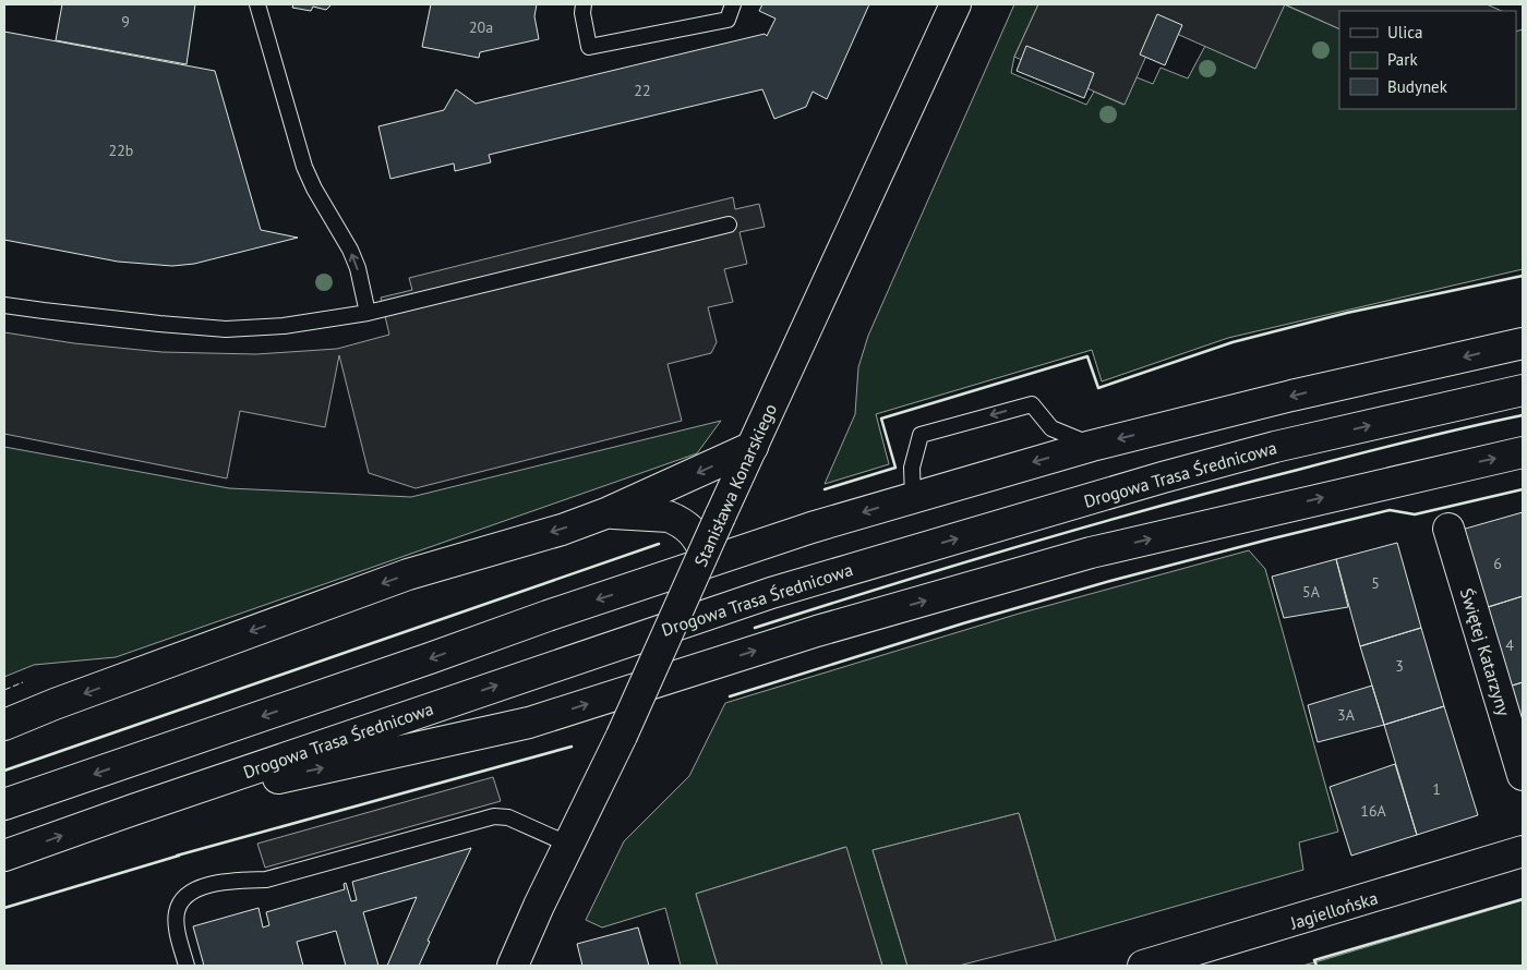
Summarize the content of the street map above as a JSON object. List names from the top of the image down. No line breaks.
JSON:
{"streets":{"main road":["Drogowa Trasa Średnicowa","Stanisława Konarskiego","Świętej Katarzyny","Jagiellońska"]},"house_numbers":["9","20a","22","22b","6","5","5A","4","3","3A","1","16A"],"legend":["Ulica","Park","Budynek"]}
